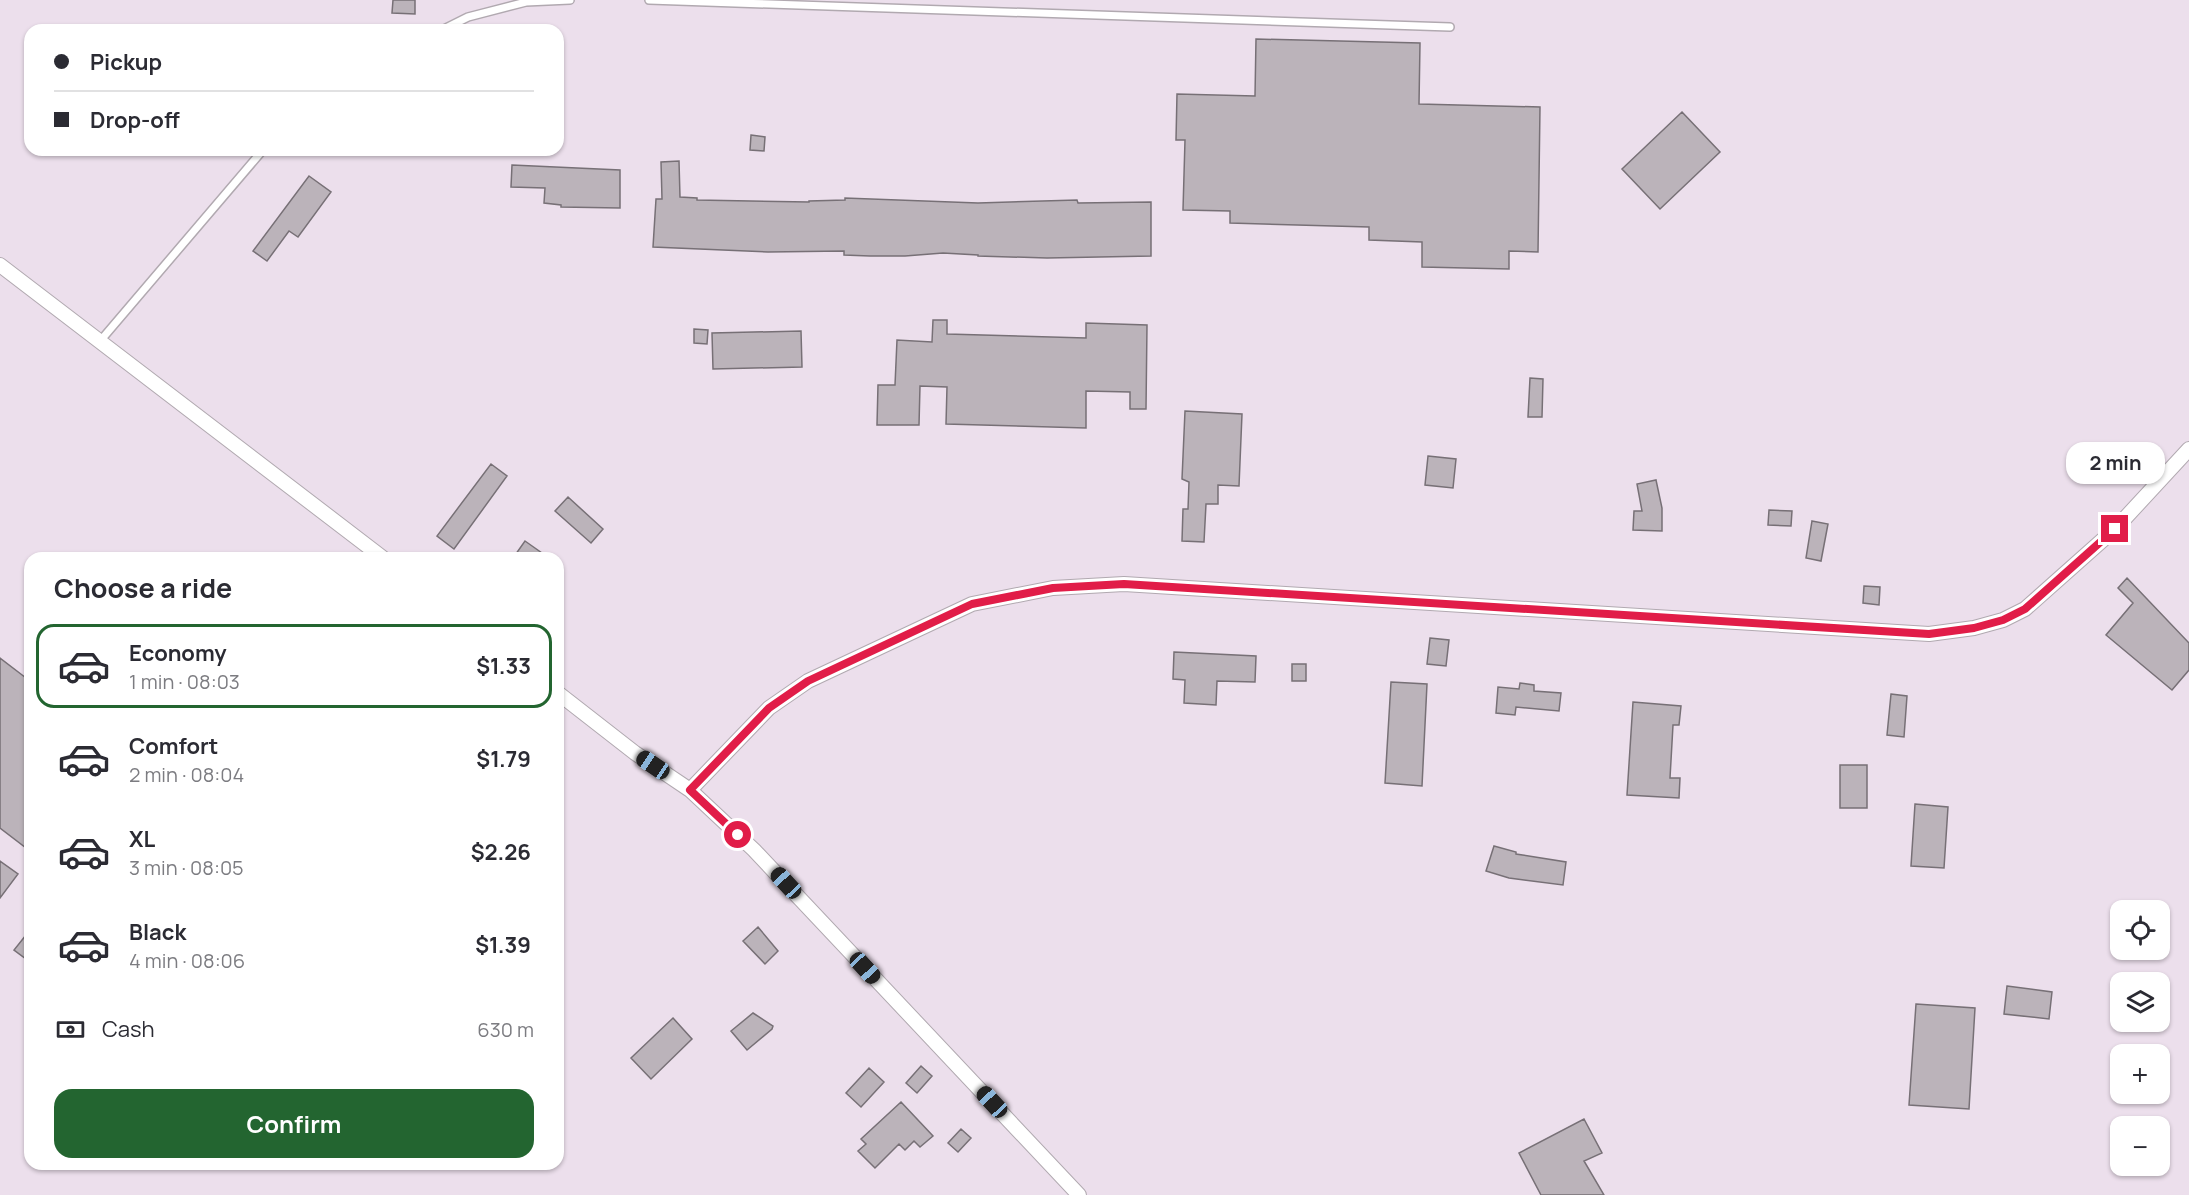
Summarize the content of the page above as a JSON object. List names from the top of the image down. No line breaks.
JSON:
{"page":{"banner":["Pickup","Drop-off"],"bubble":"2 min","heading":"Choose a ride","list":[{"name":"Economy","note":"1 min · 08:03","value":"$1.33"},{"name":"Comfort","note":"2 min · 08:04","value":"$1.79"},{"name":"XL","note":"3 min · 08:05","value":"$2.26"},{"name":"Black","note":"4 min · 08:06","value":"$1.39"}],"map_buttons":["+","−"],"pay":["Cash","630 m"],"buttons":"Confirm"}}
